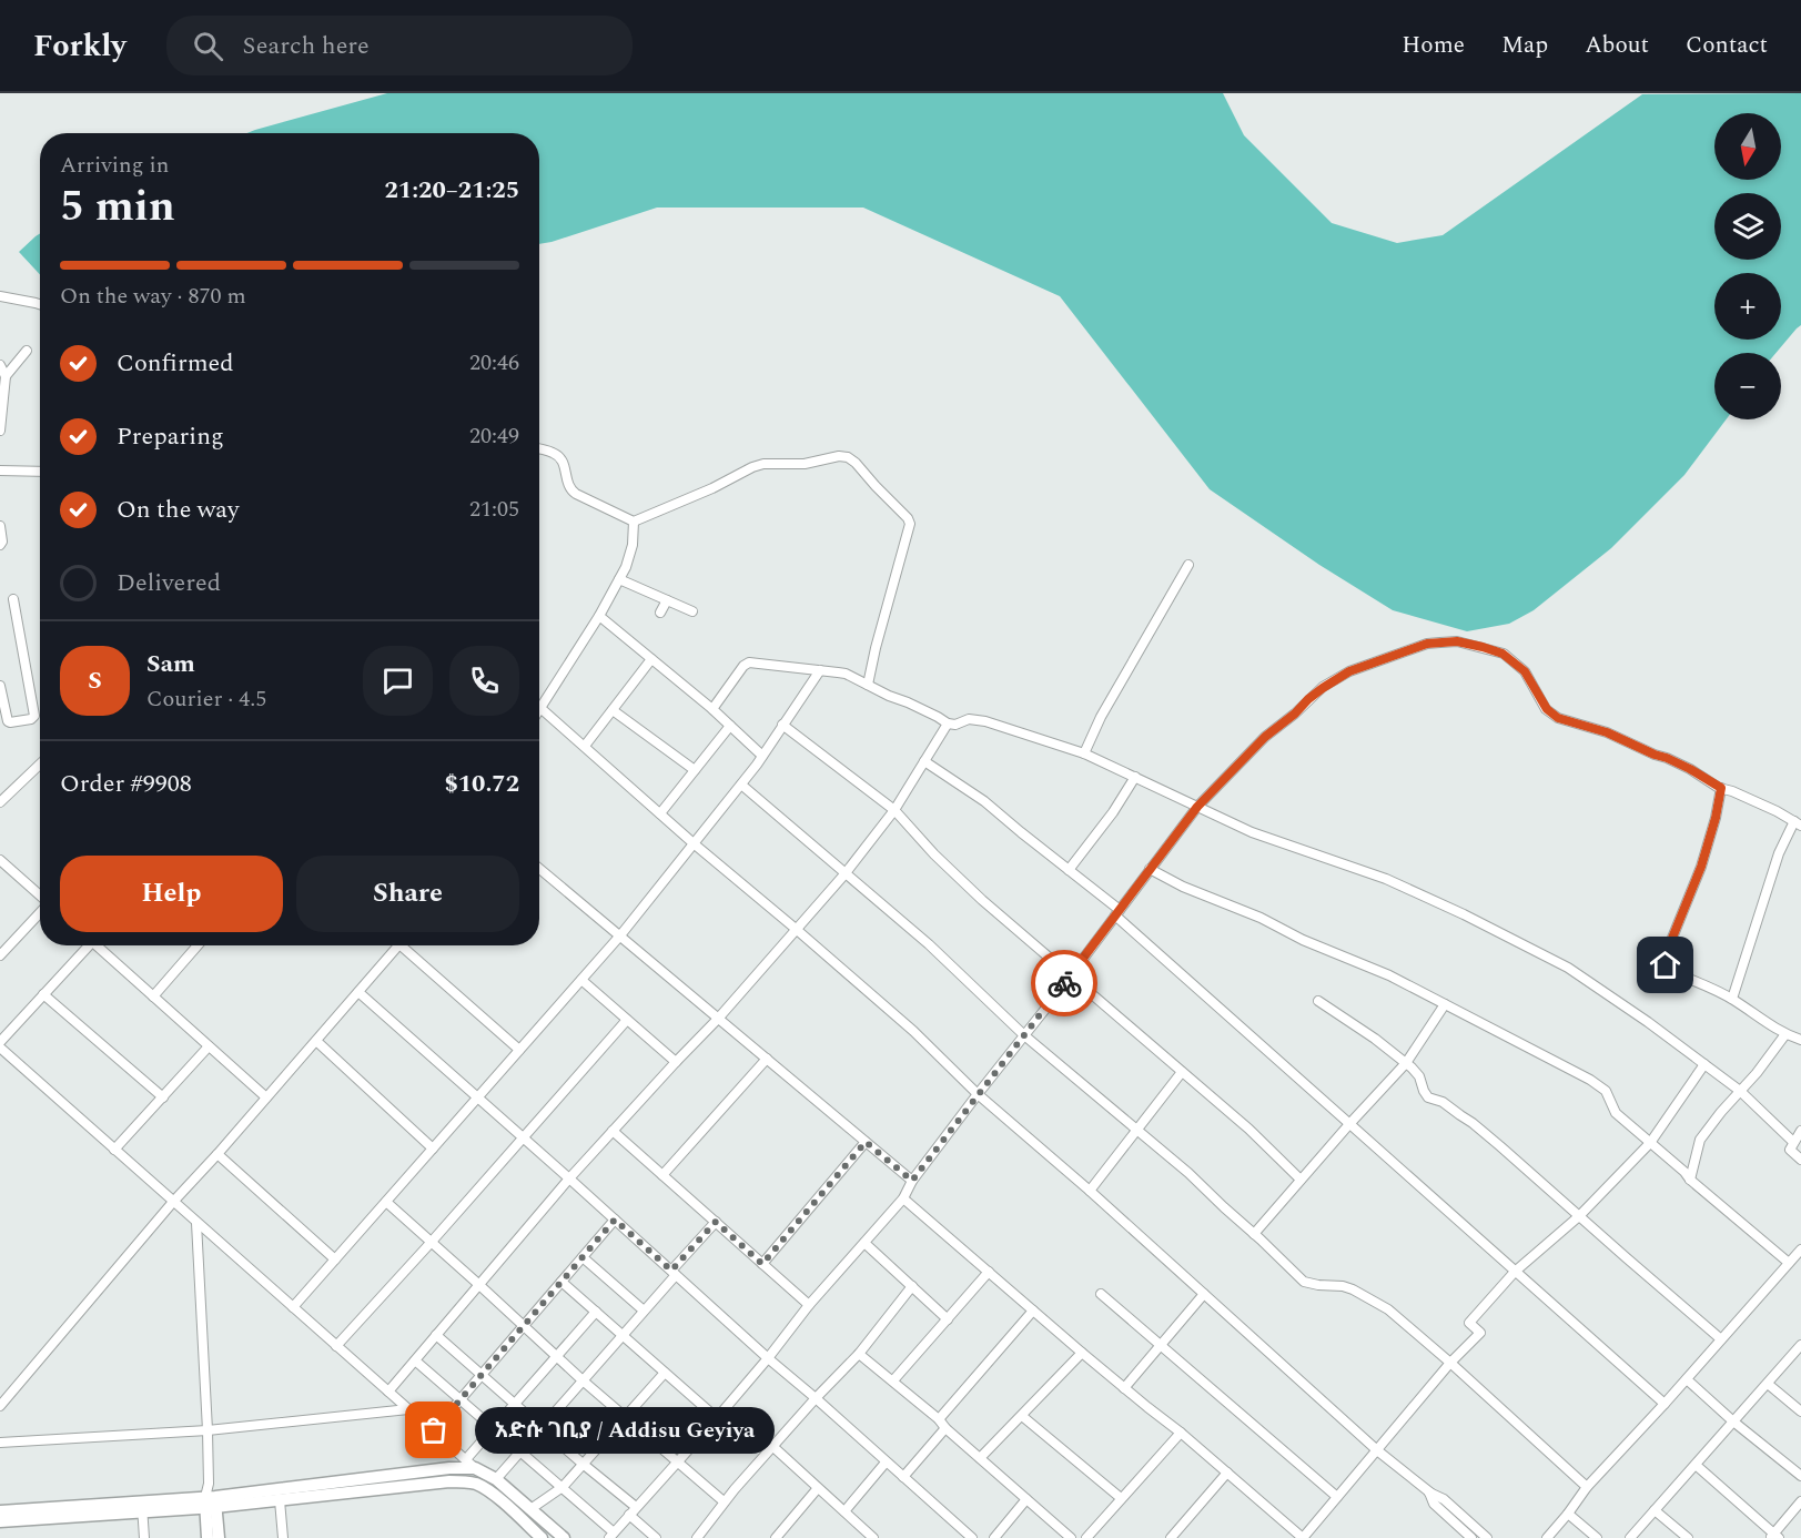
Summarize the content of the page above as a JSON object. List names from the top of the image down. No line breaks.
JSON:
{"places":["አድሱ ገቢያ / Addisu Geyiya"],"north":"bottom","page":{"header":"Forkly","search":"Search here","nav":["Home","Map","About","Contact"],"map_buttons":["+","−"],"heading":["5 min","Arriving in","21:20–21:25"],"panel":["Sam","Courier · 4.5","Order #9908","$10.72"],"bar":"On the way · 870 m","list":[["Confirmed","20:46"],["Preparing","20:49"],["On the way","21:05"],"Delivered"],"round":"S","buttons":["Help","Share"],"bubble":"አድሱ ገቢያ / Addisu Geyiya"}}
